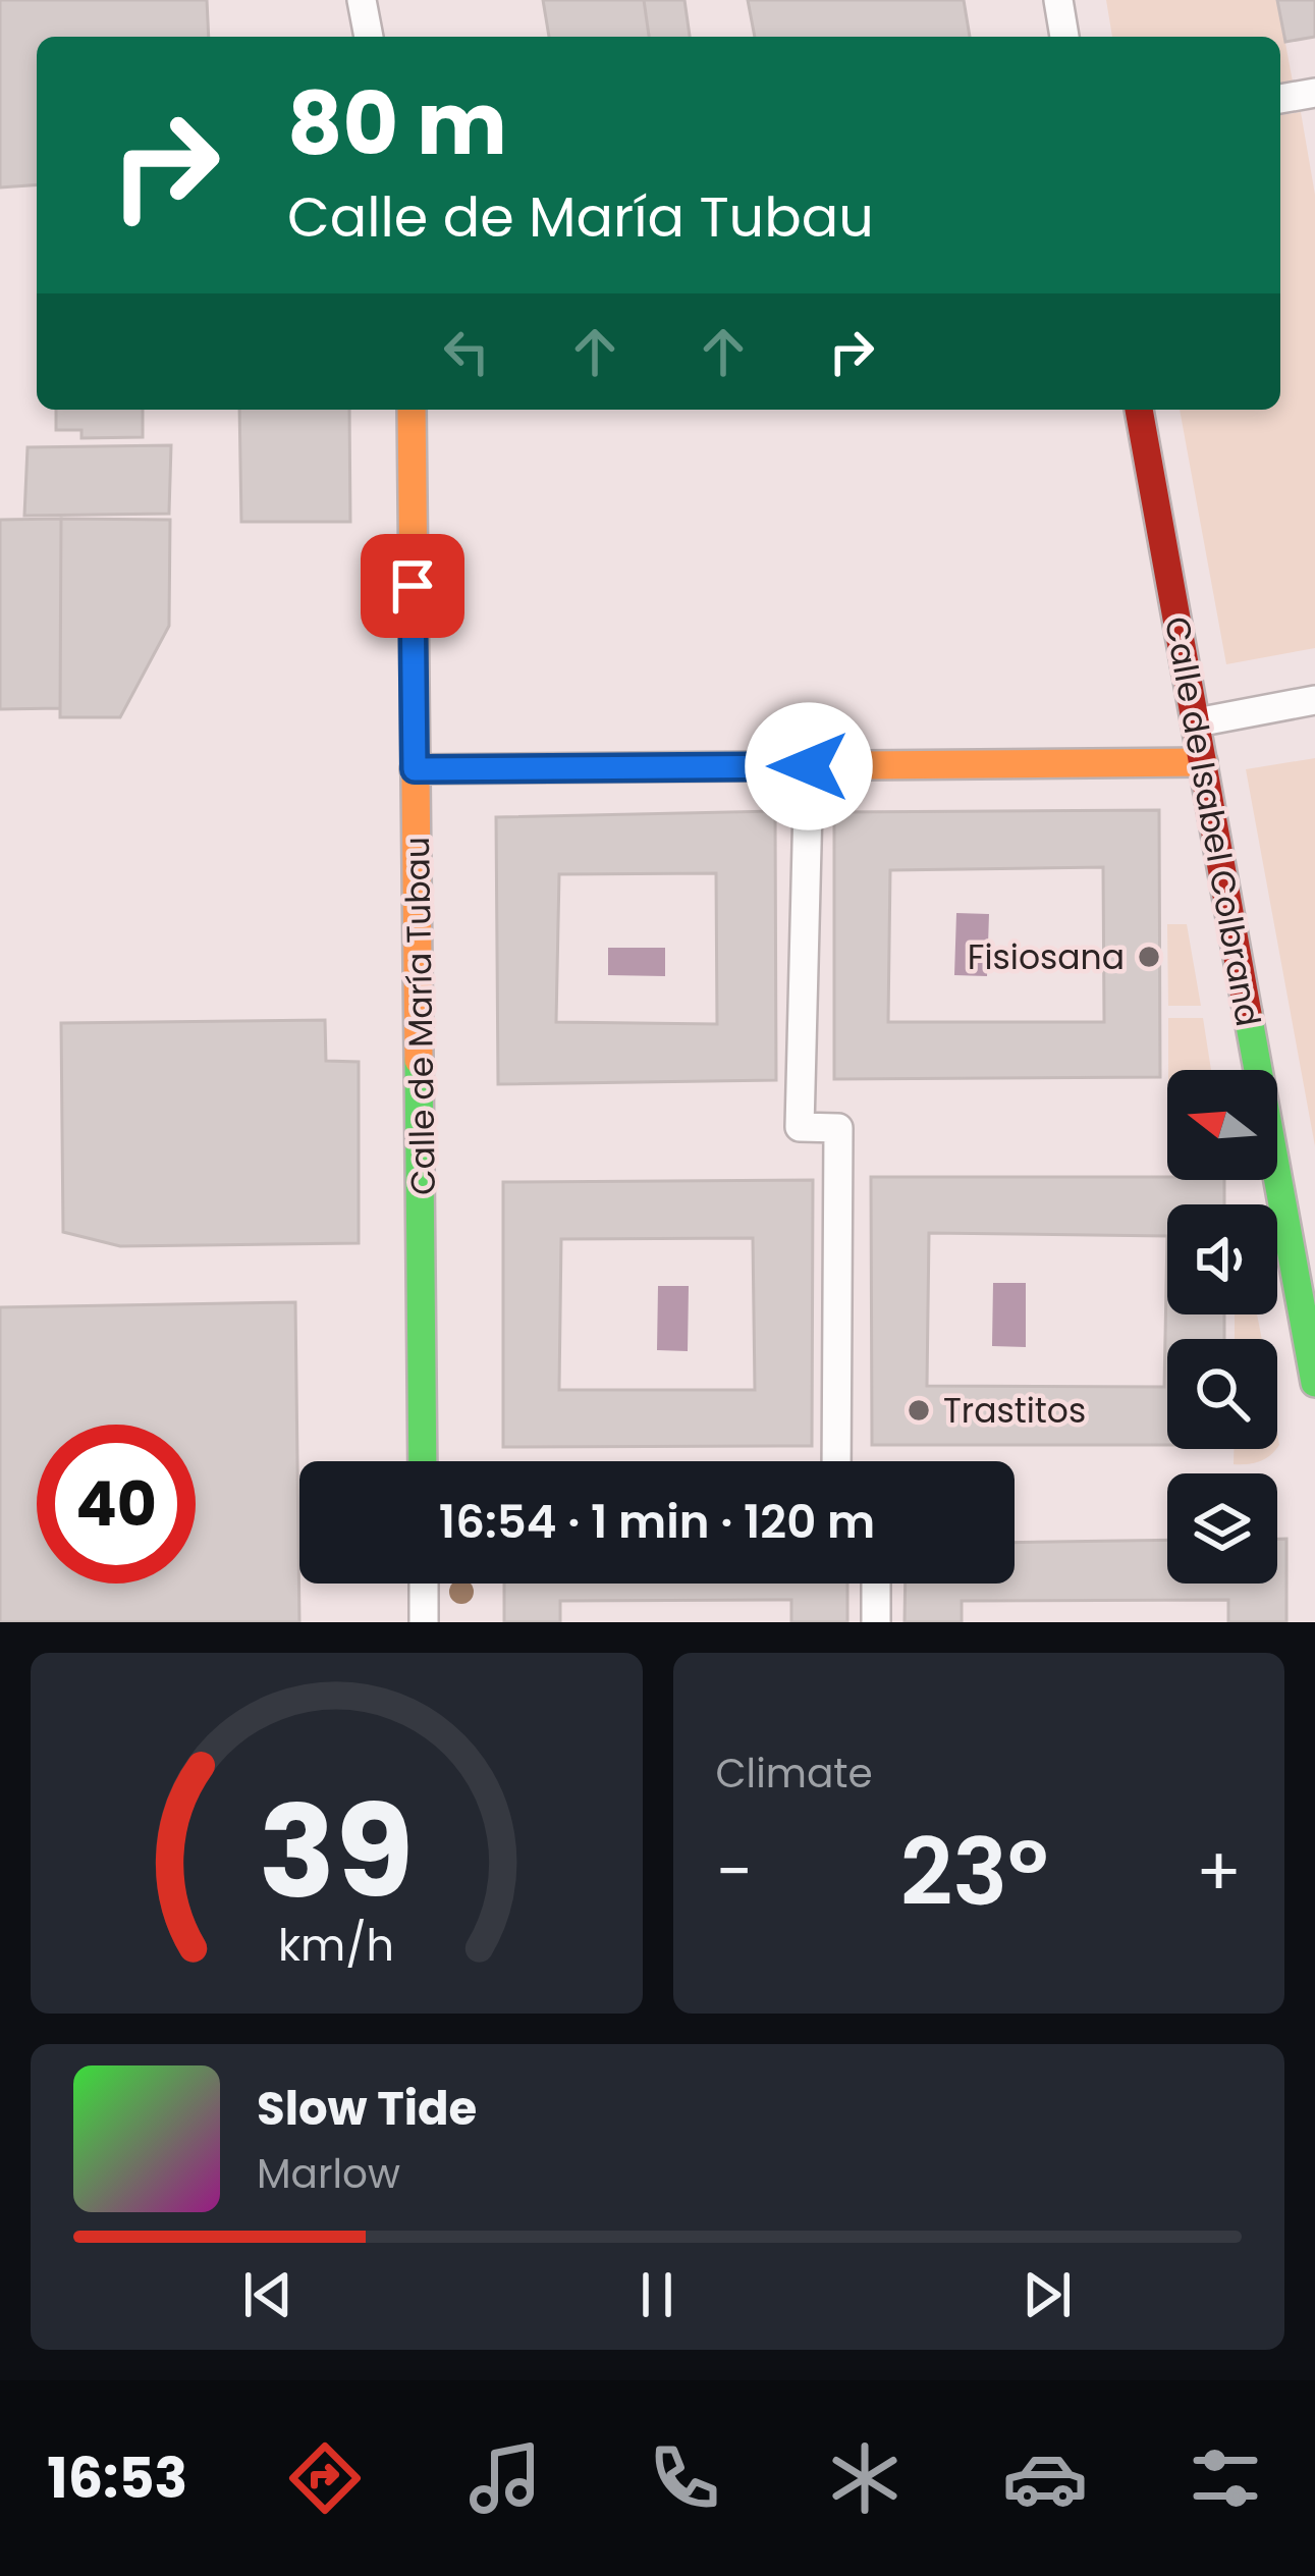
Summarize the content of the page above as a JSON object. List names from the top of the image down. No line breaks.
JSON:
{"streets":{"street":["Calle de Isabel Colbrand","Calle de María Tubau"]},"places":["Fisiosana","Trastitos"],"north":"left","page":{"turn":["80 m","Calle de María Tubau"],"limit":"40","trip":"16:54 · 1 min · 120 m","tile":"Climate","heat":["−","23°","+"],"song":["Slow Tide","Marlow"],"tabs":"16:53","gauge":["39","km/h"]}}
